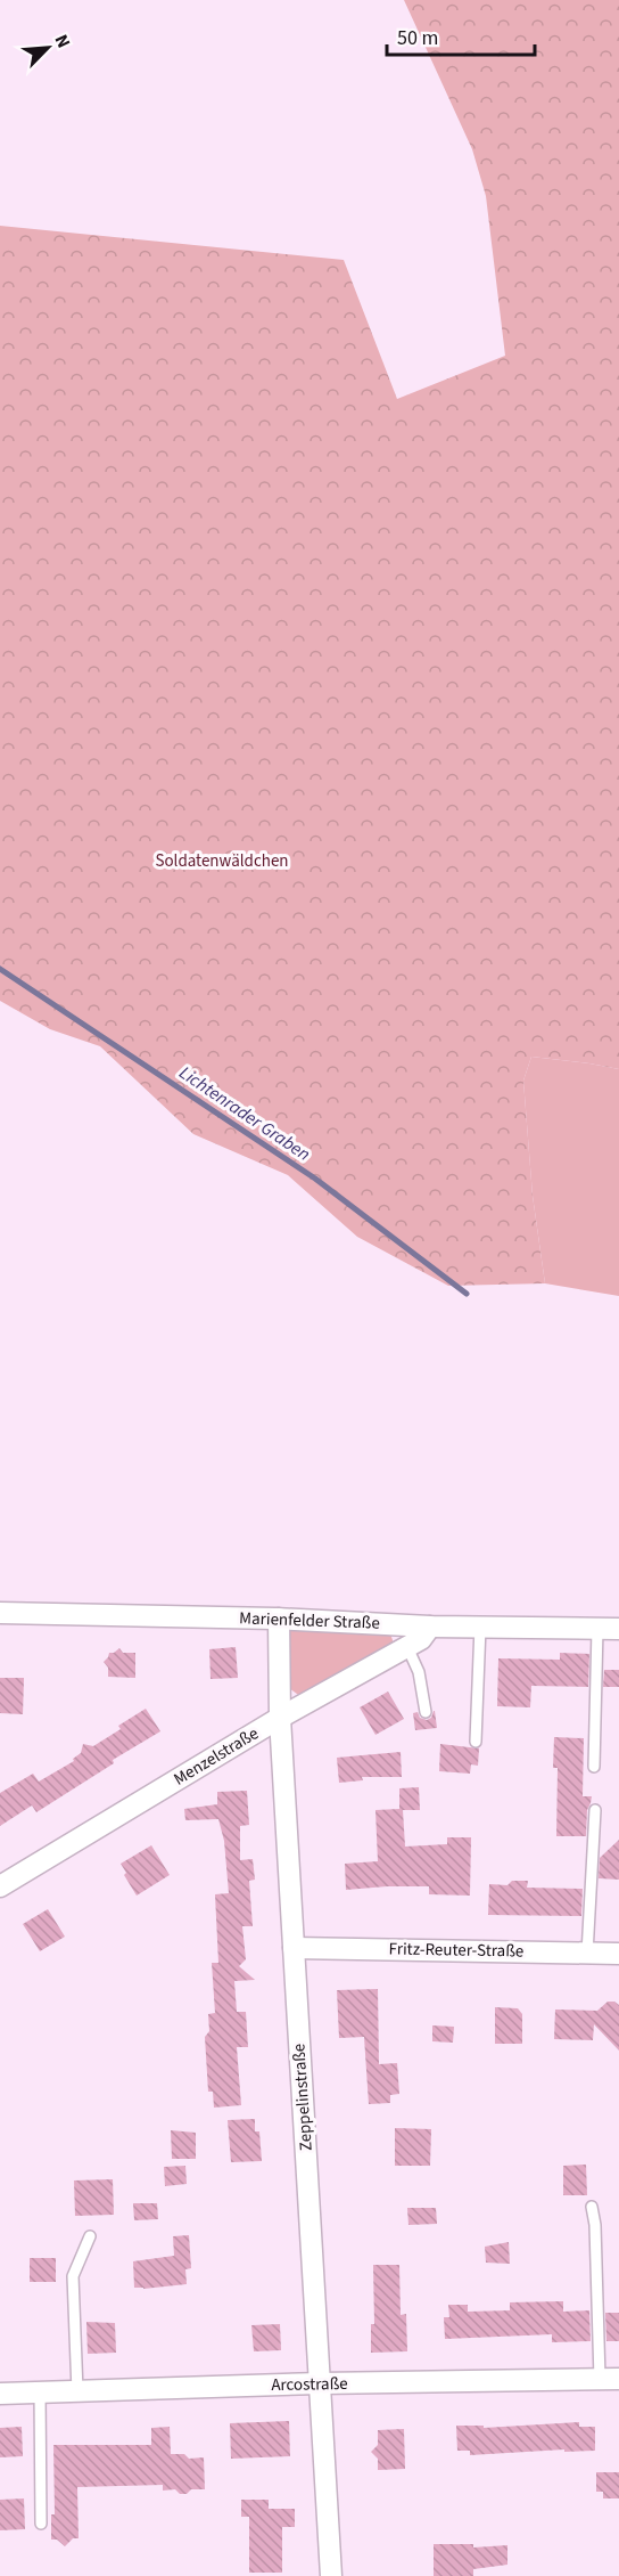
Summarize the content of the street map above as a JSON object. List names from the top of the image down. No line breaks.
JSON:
{"streets":{"street":["Marienfelder Straße","Menzelstraße","Fritz-Reuter-Straße","Zeppelinstraße","Arcostraße"]},"crossings":[["Marienfelder Straße","Menzelstraße"],["Marienfelder Straße","Zeppelinstraße"],["Menzelstraße","Zeppelinstraße"],["Fritz-Reuter-Straße","Zeppelinstraße"],["Zeppelinstraße","Arcostraße"]],"water":["Lichtenrader Graben"],"parks":["Soldatenwäldchen"],"scale_bar":"50 m","north":"top right"}
